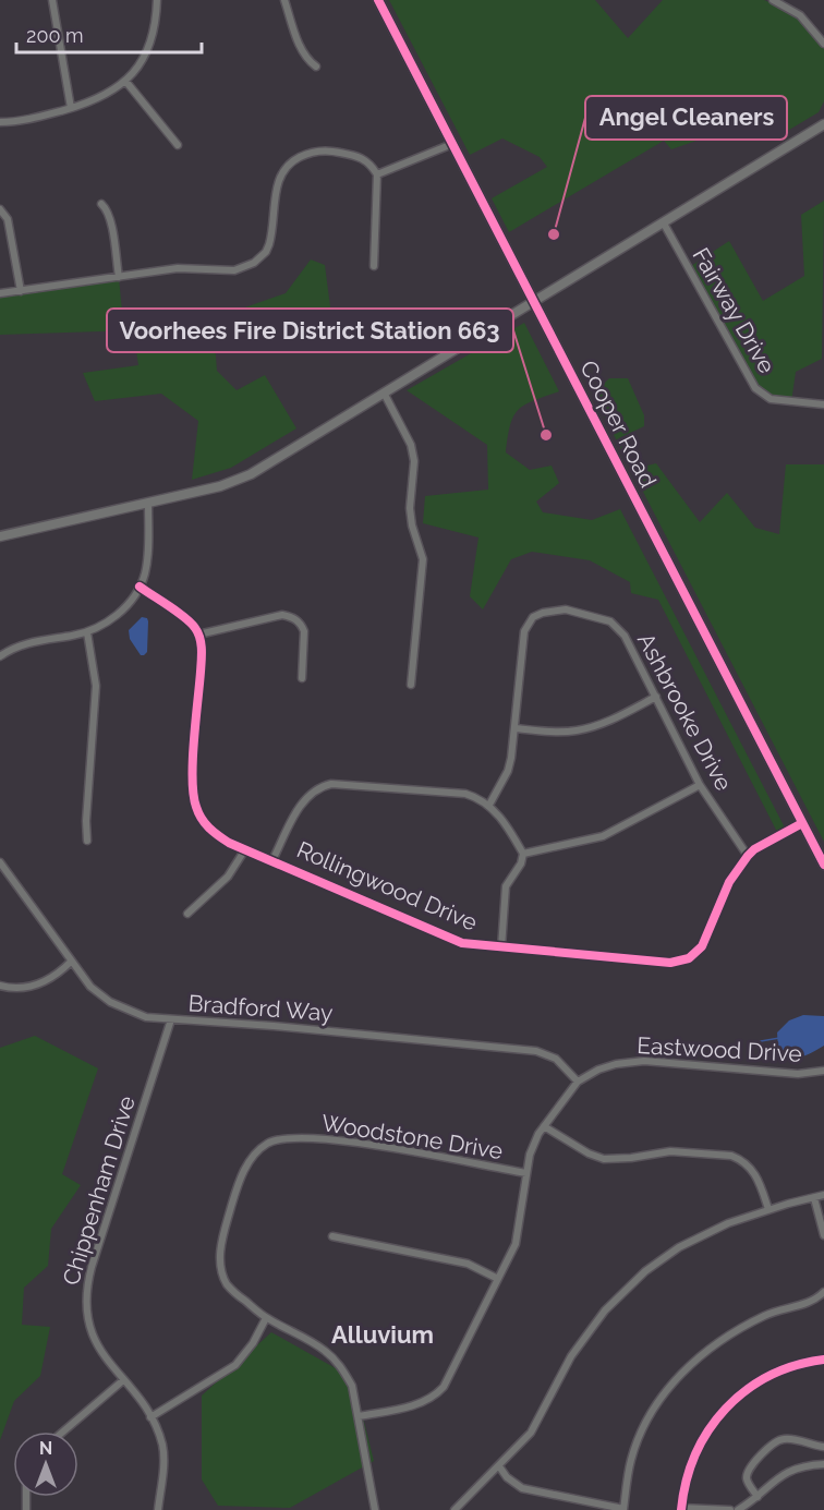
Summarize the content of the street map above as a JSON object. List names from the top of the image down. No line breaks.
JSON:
{"streets":{"street":["Fairway Drive","Cooper Road","Ashbrooke Drive","Rollingwood Drive","Bradford Way","Eastwood Drive","Woodstone Drive","Chippenham Drive"]},"crossings":[["Cooper Road","Rollingwood Drive"],["Ashbrooke Drive","Rollingwood Drive"],["Bradford Way","Eastwood Drive"],["Bradford Way","Chippenham Drive"],["Eastwood Drive","Woodstone Drive"]],"districts":["Alluvium"],"places":["Angel Cleaners","Voorhees Fire District Station 663"],"scale_bar":"200 m","north":"top"}
